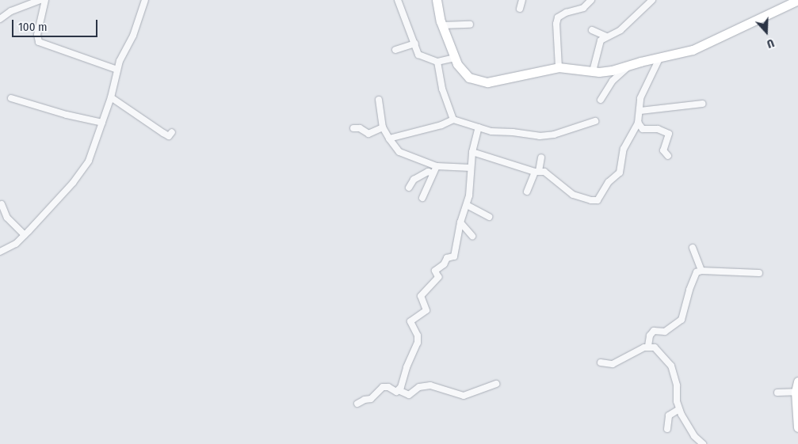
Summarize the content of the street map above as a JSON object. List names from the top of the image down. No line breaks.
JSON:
{"scale_bar":"100 m","north":"bottom"}
